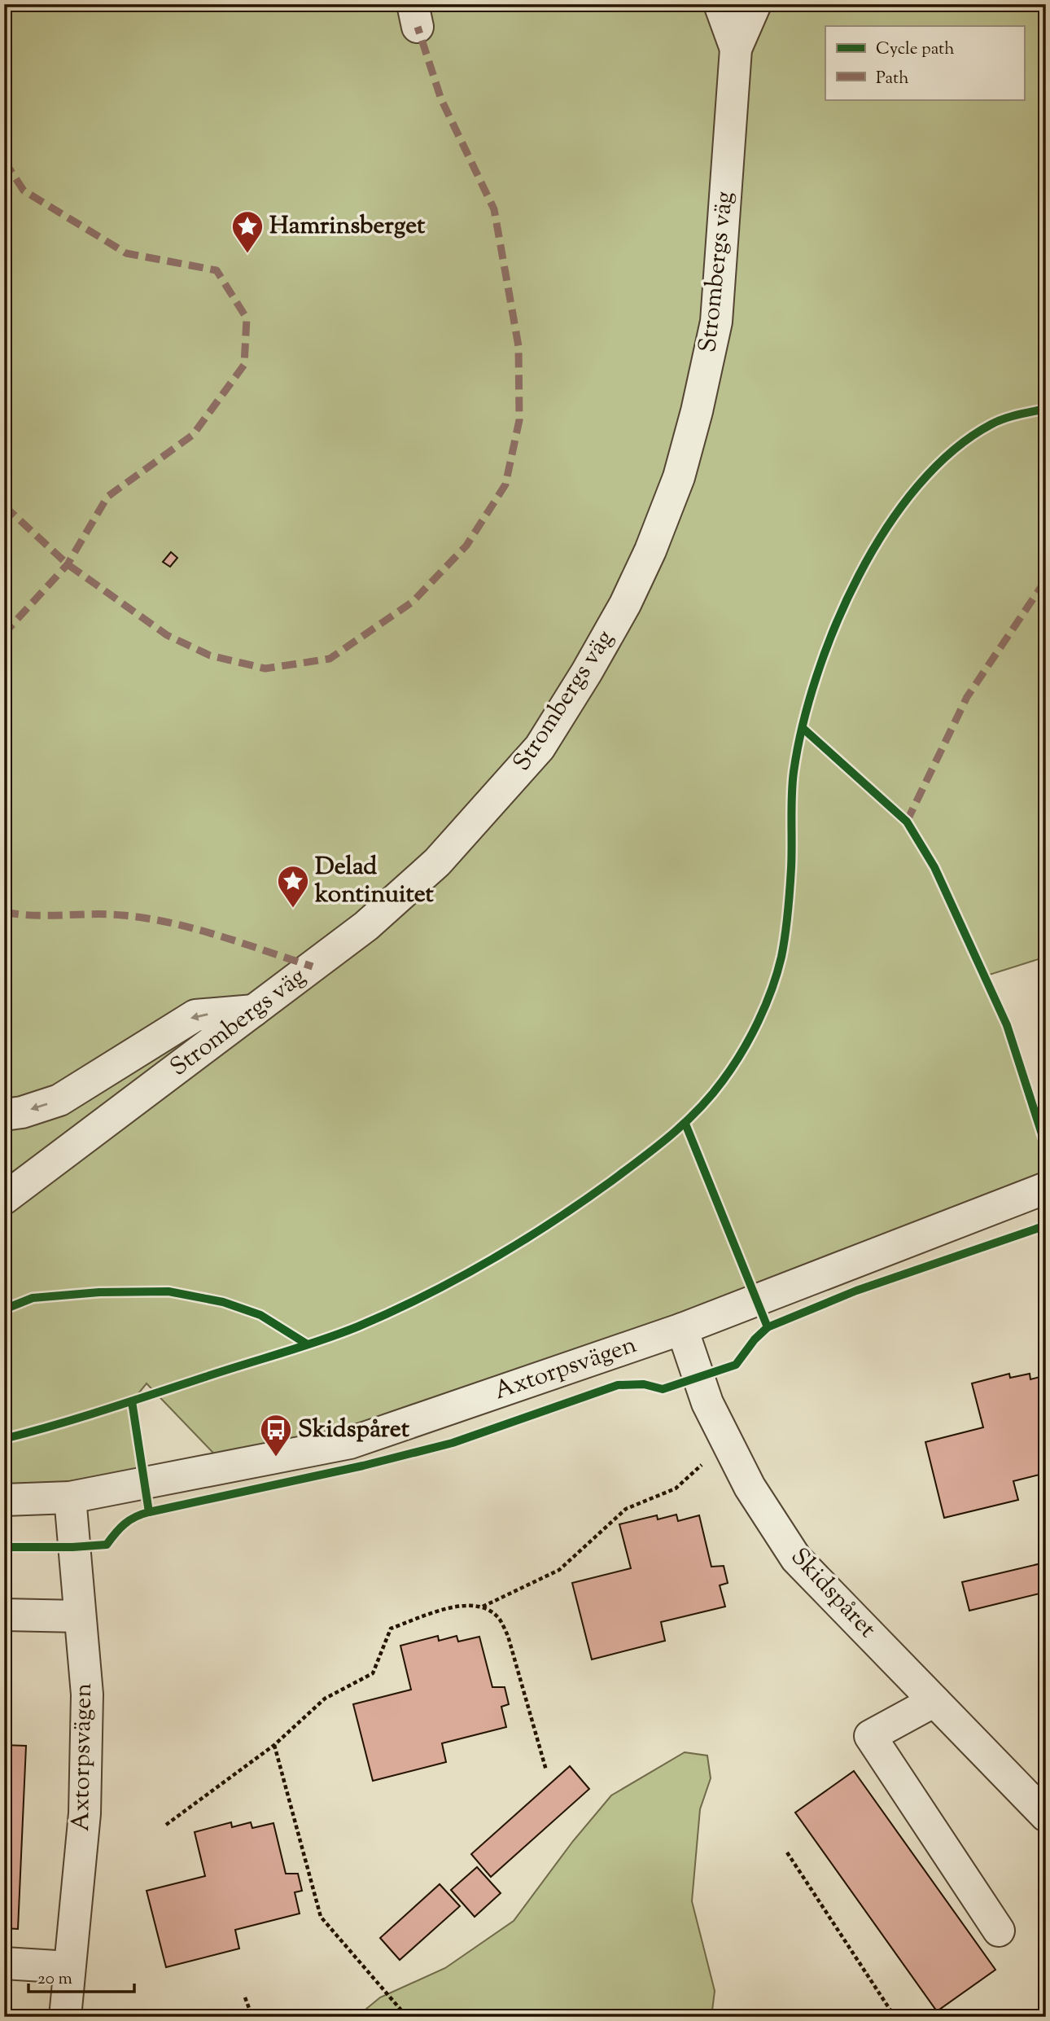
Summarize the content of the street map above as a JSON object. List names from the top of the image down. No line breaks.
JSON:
{"streets":{"street":["Strombergs väg","Axtorpsvägen","Skidspåret"]},"crossings":[["Axtorpsvägen","Skidspåret"]],"places":{"place":["Hamrinsberget","Delad kontinuitet"],"bus stop":["Skidspåret"]},"legend":["Cycle path","Path"],"scale_bar":"20 m"}
